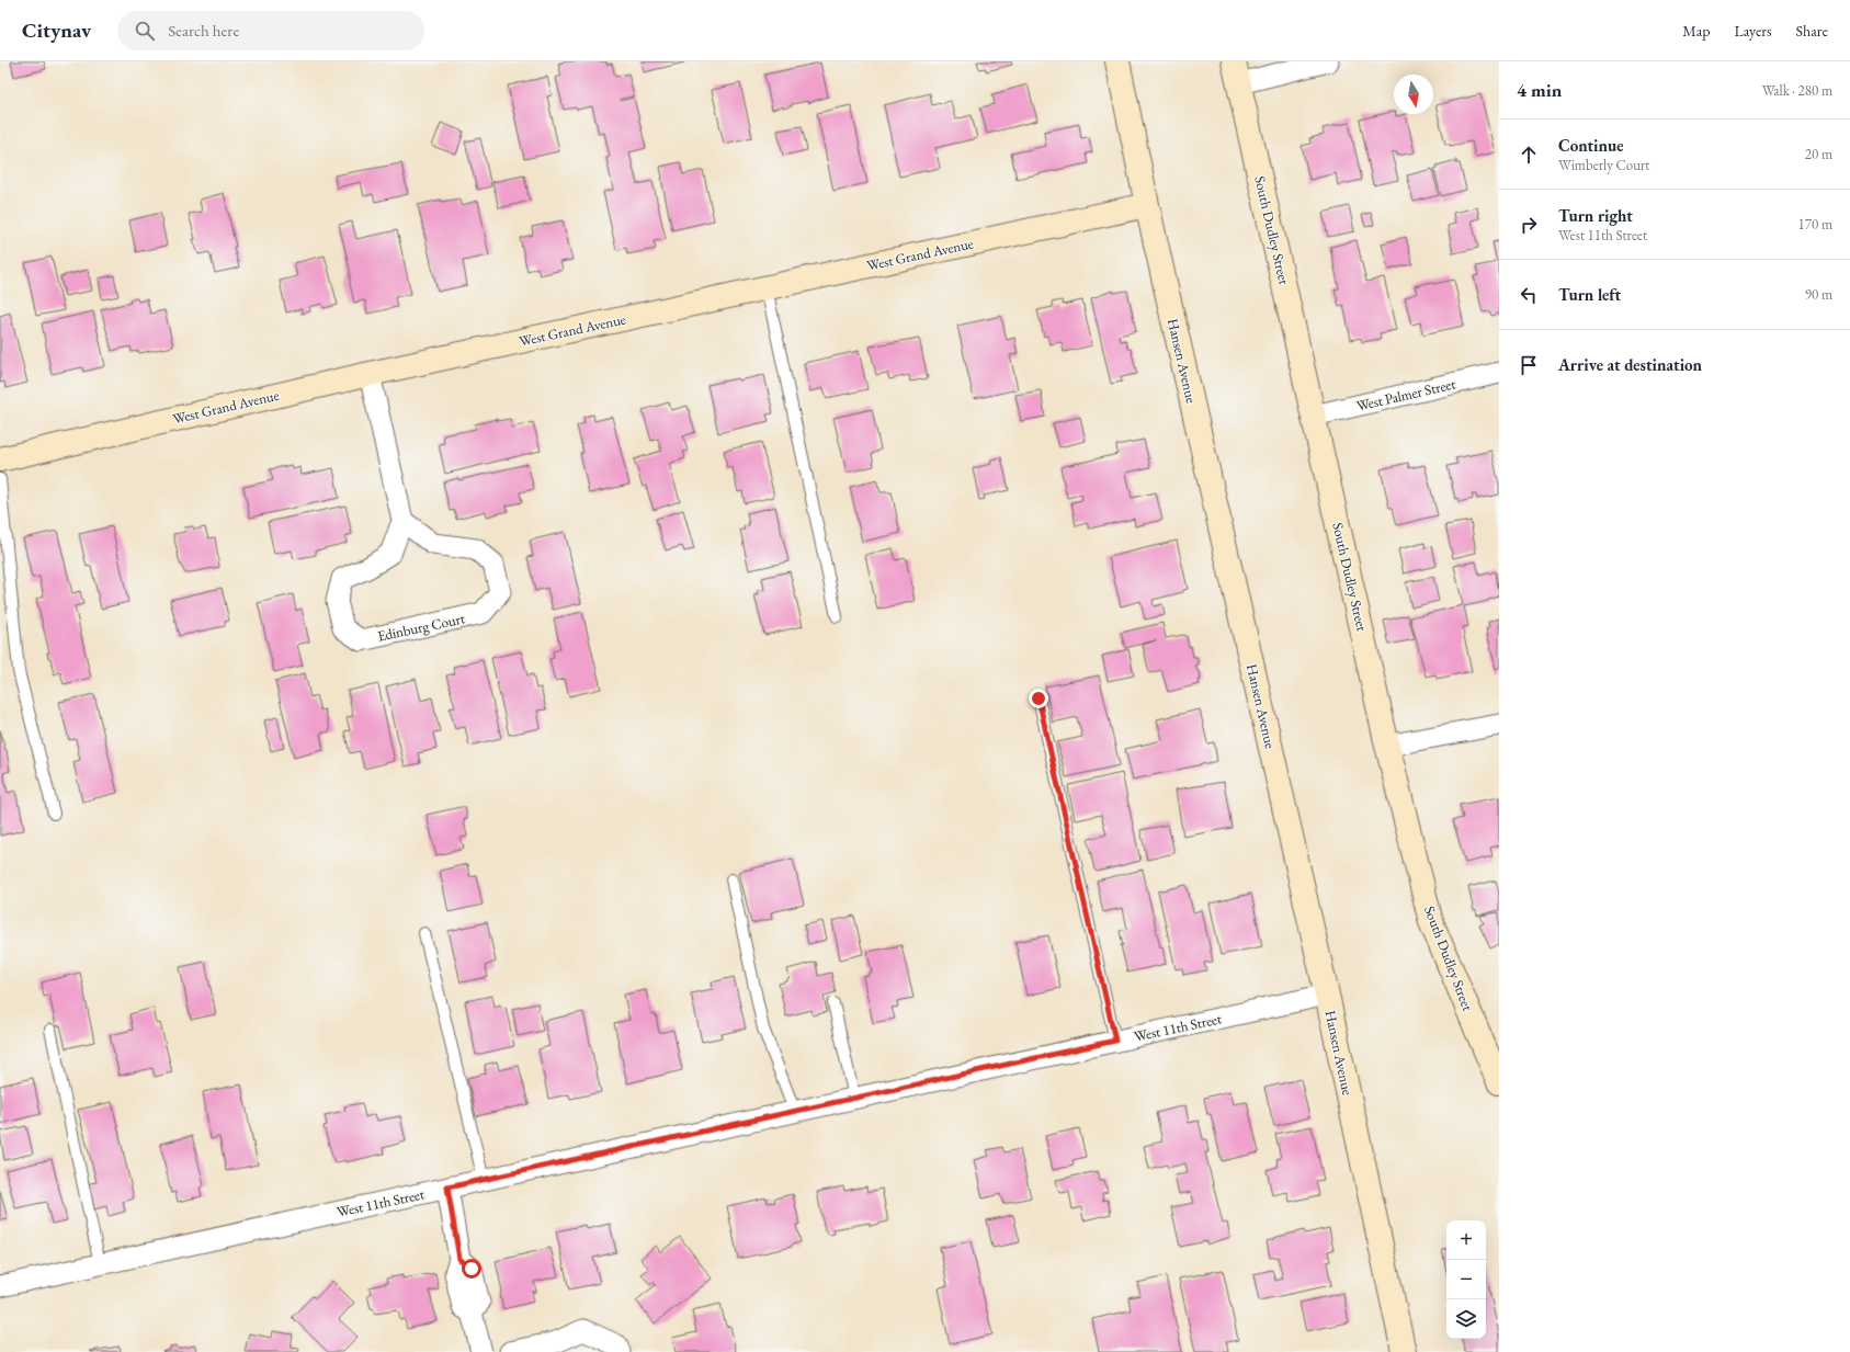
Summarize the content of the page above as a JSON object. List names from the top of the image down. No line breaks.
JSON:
{"streets":{"street":["South Dudley Street","West Grand Avenue","Hansen Avenue","West Palmer Street","Edinburg Court","West 11th Street"]},"crossings":[["South Dudley Street","West Palmer Street"],["West Grand Avenue","Hansen Avenue"],["Hansen Avenue","West 11th Street"]],"north":"bottom","page":{"header":"Citynav","search":"Search here","nav":["Map","Layers","Share"],"heading":["4 min","Walk · 280 m"],"list":[["Continue","Wimberly Court","20 m"],["Turn right","West 11th Street","170 m"],["Turn left","90 m"],"Arrive at destination"],"map_buttons":["+","−"]}}
